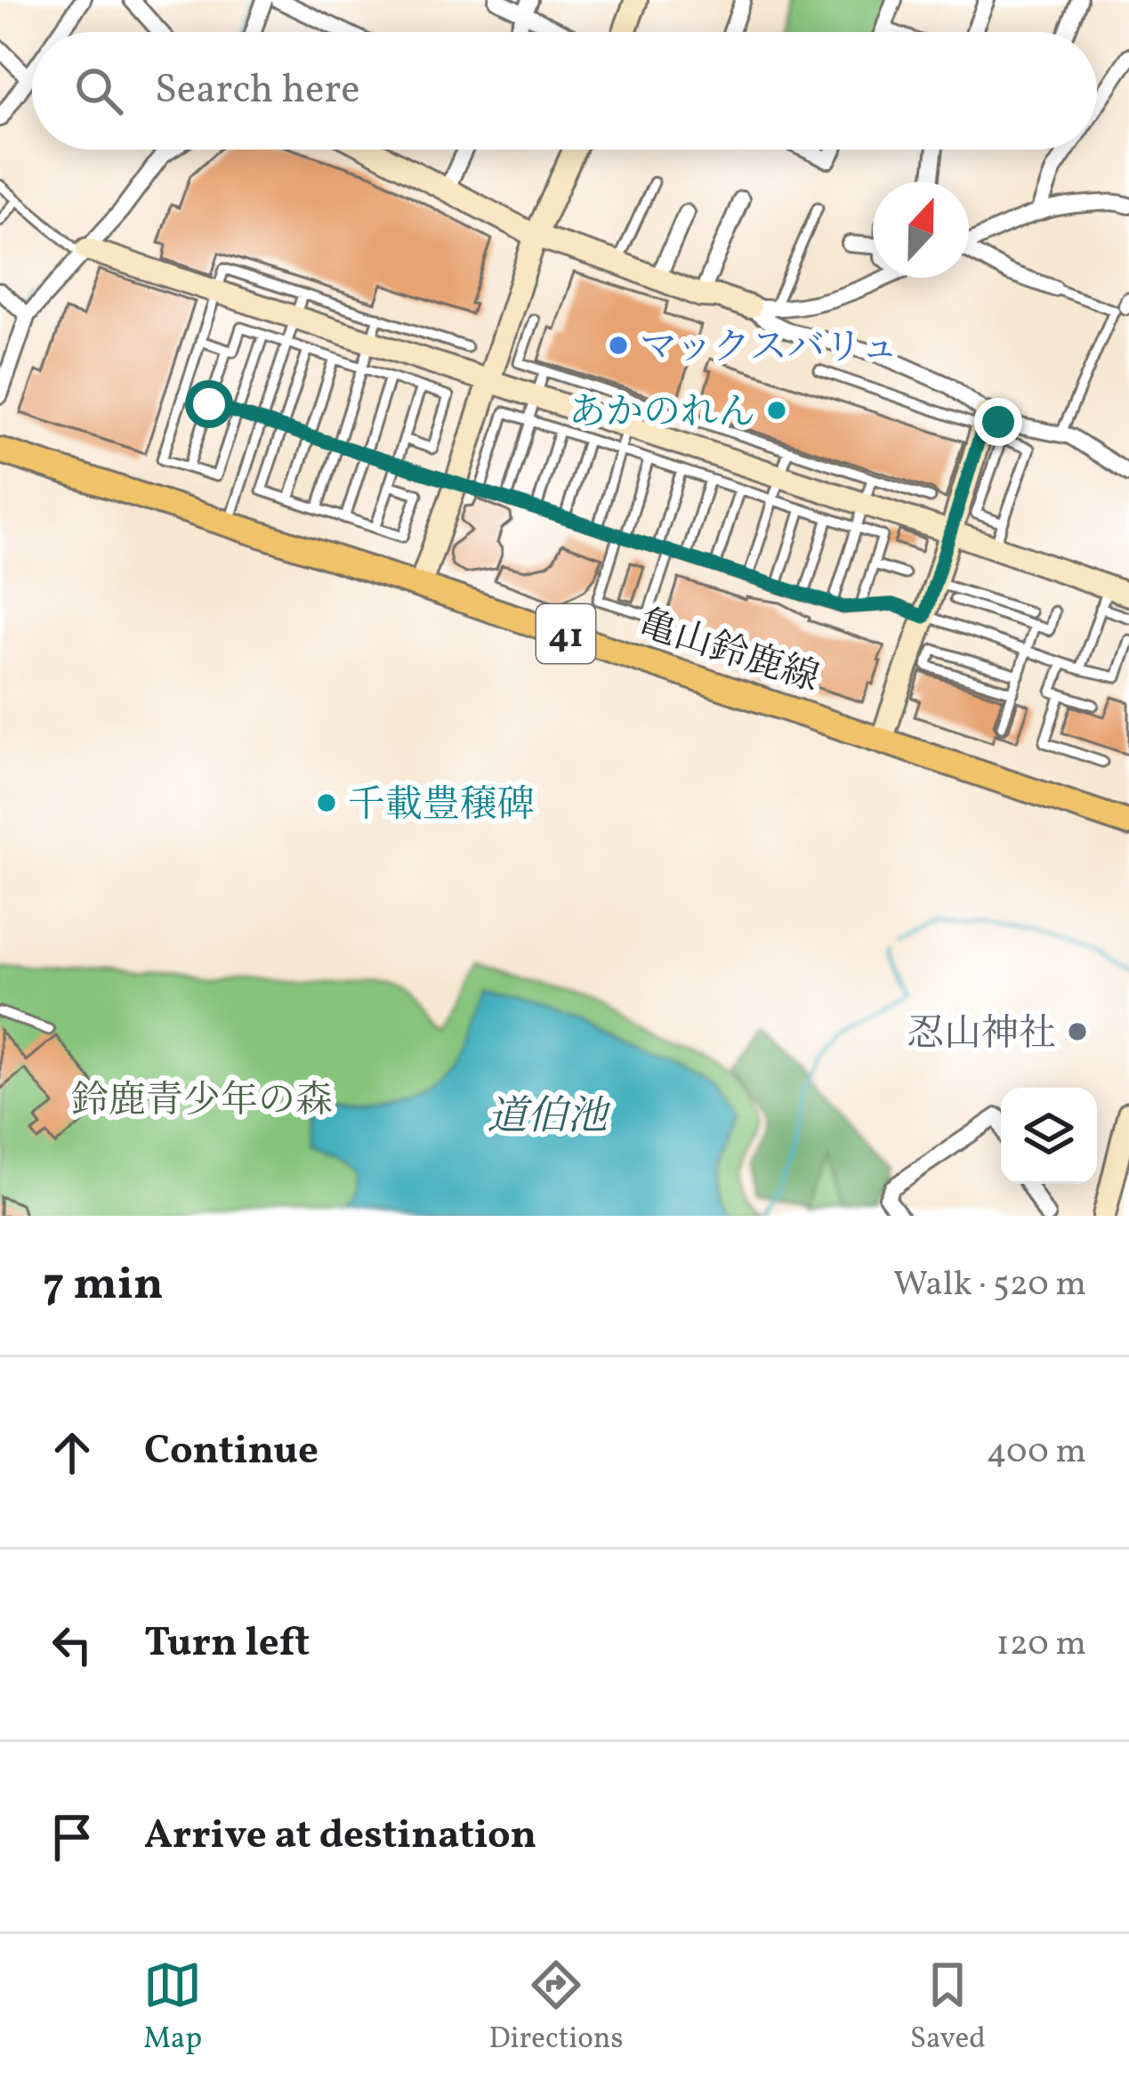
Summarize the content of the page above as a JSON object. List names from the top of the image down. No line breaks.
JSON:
{"streets":{"main road":["41","亀山鈴鹿線"]},"water":["道伯池"],"parks":["鈴鹿青少年の森"],"places":["マックスバリュ","あかのれん","千載豊穣碑","忍山神社"],"north":"top","page":{"search":"Search here","heading":["7 min","Walk · 520 m"],"list":[["Continue","400 m"],["Turn left","120 m"],"Arrive at destination"],"nav":["Map","Directions","Saved"]}}
